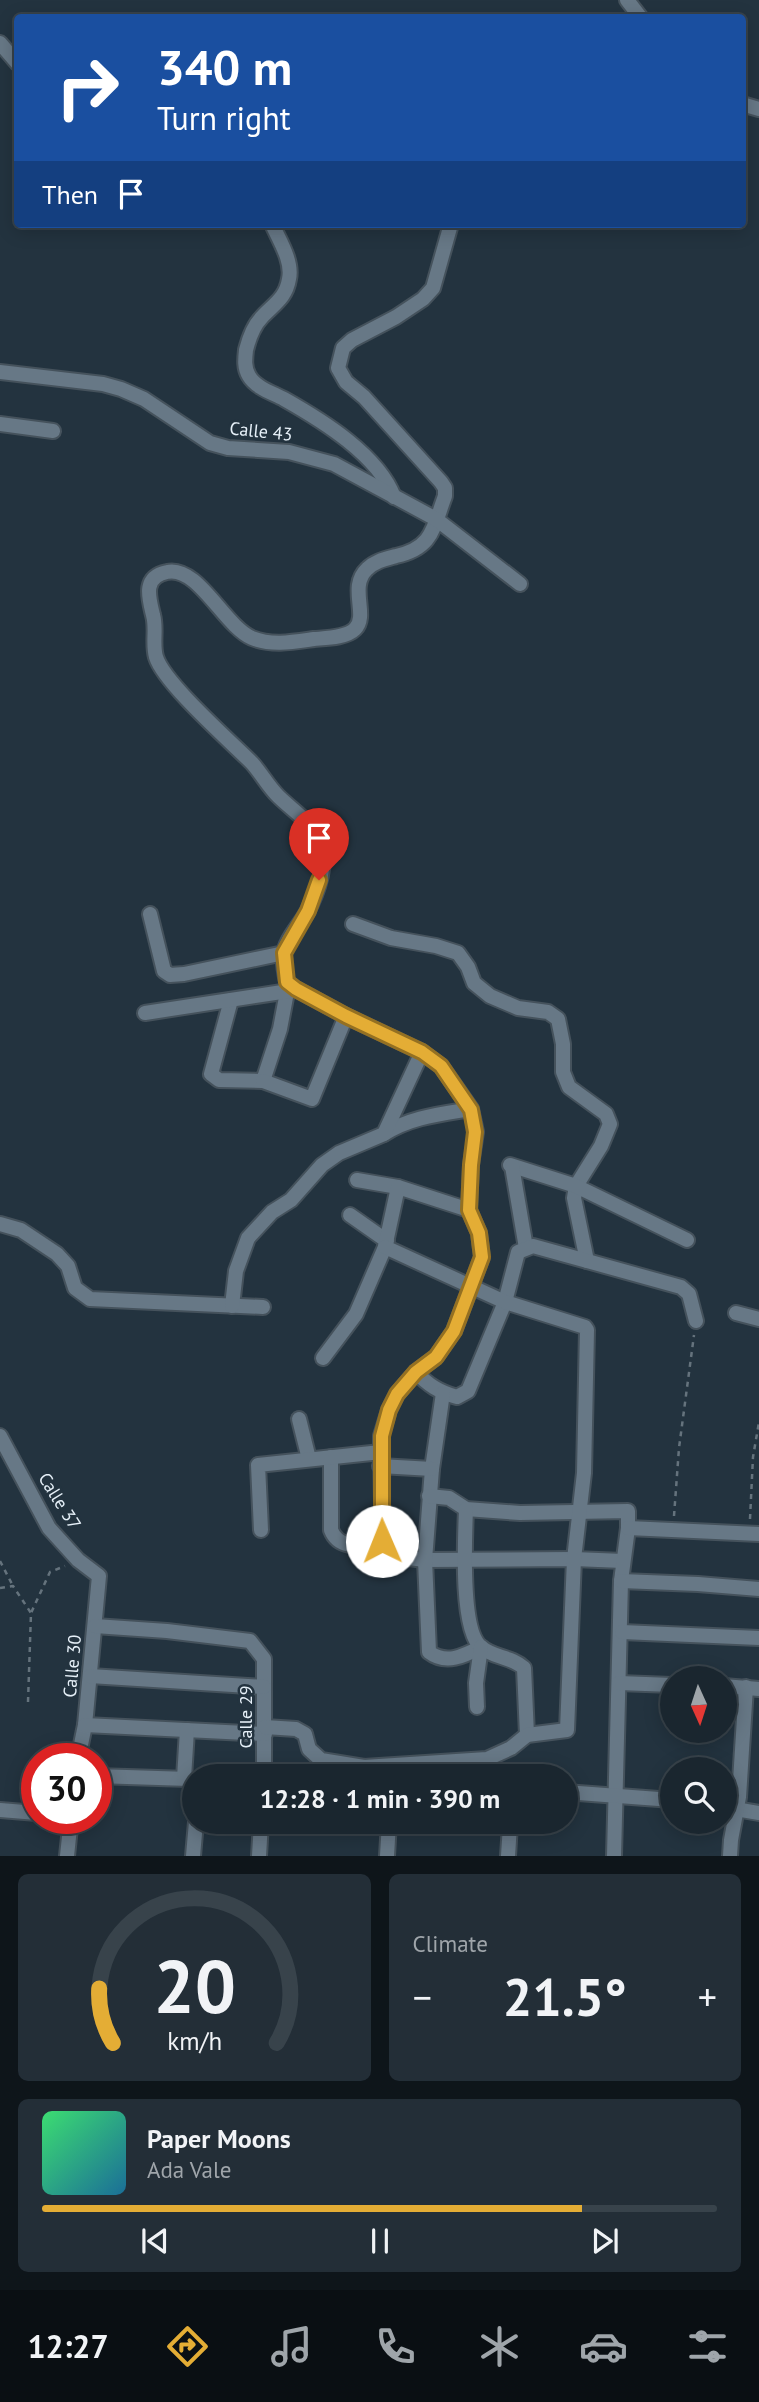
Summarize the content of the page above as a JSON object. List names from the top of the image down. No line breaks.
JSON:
{"streets":{"street":["Calle 43","Calle 37","Calle 30","Calle 29"]},"crossings":[["Calle 37","Calle 30"],["Calle 30","Calle 29"]],"north":"bottom","page":{"turn":["340 m","Turn right"],"then":"Then","limit":"30","trip":"12:28 · 1 min · 390 m","tile":"Climate","heat":["−","21.5°","+"],"song":["Paper Moons","Ada Vale"],"tabs":"12:27","gauge":["20","km/h"]}}
